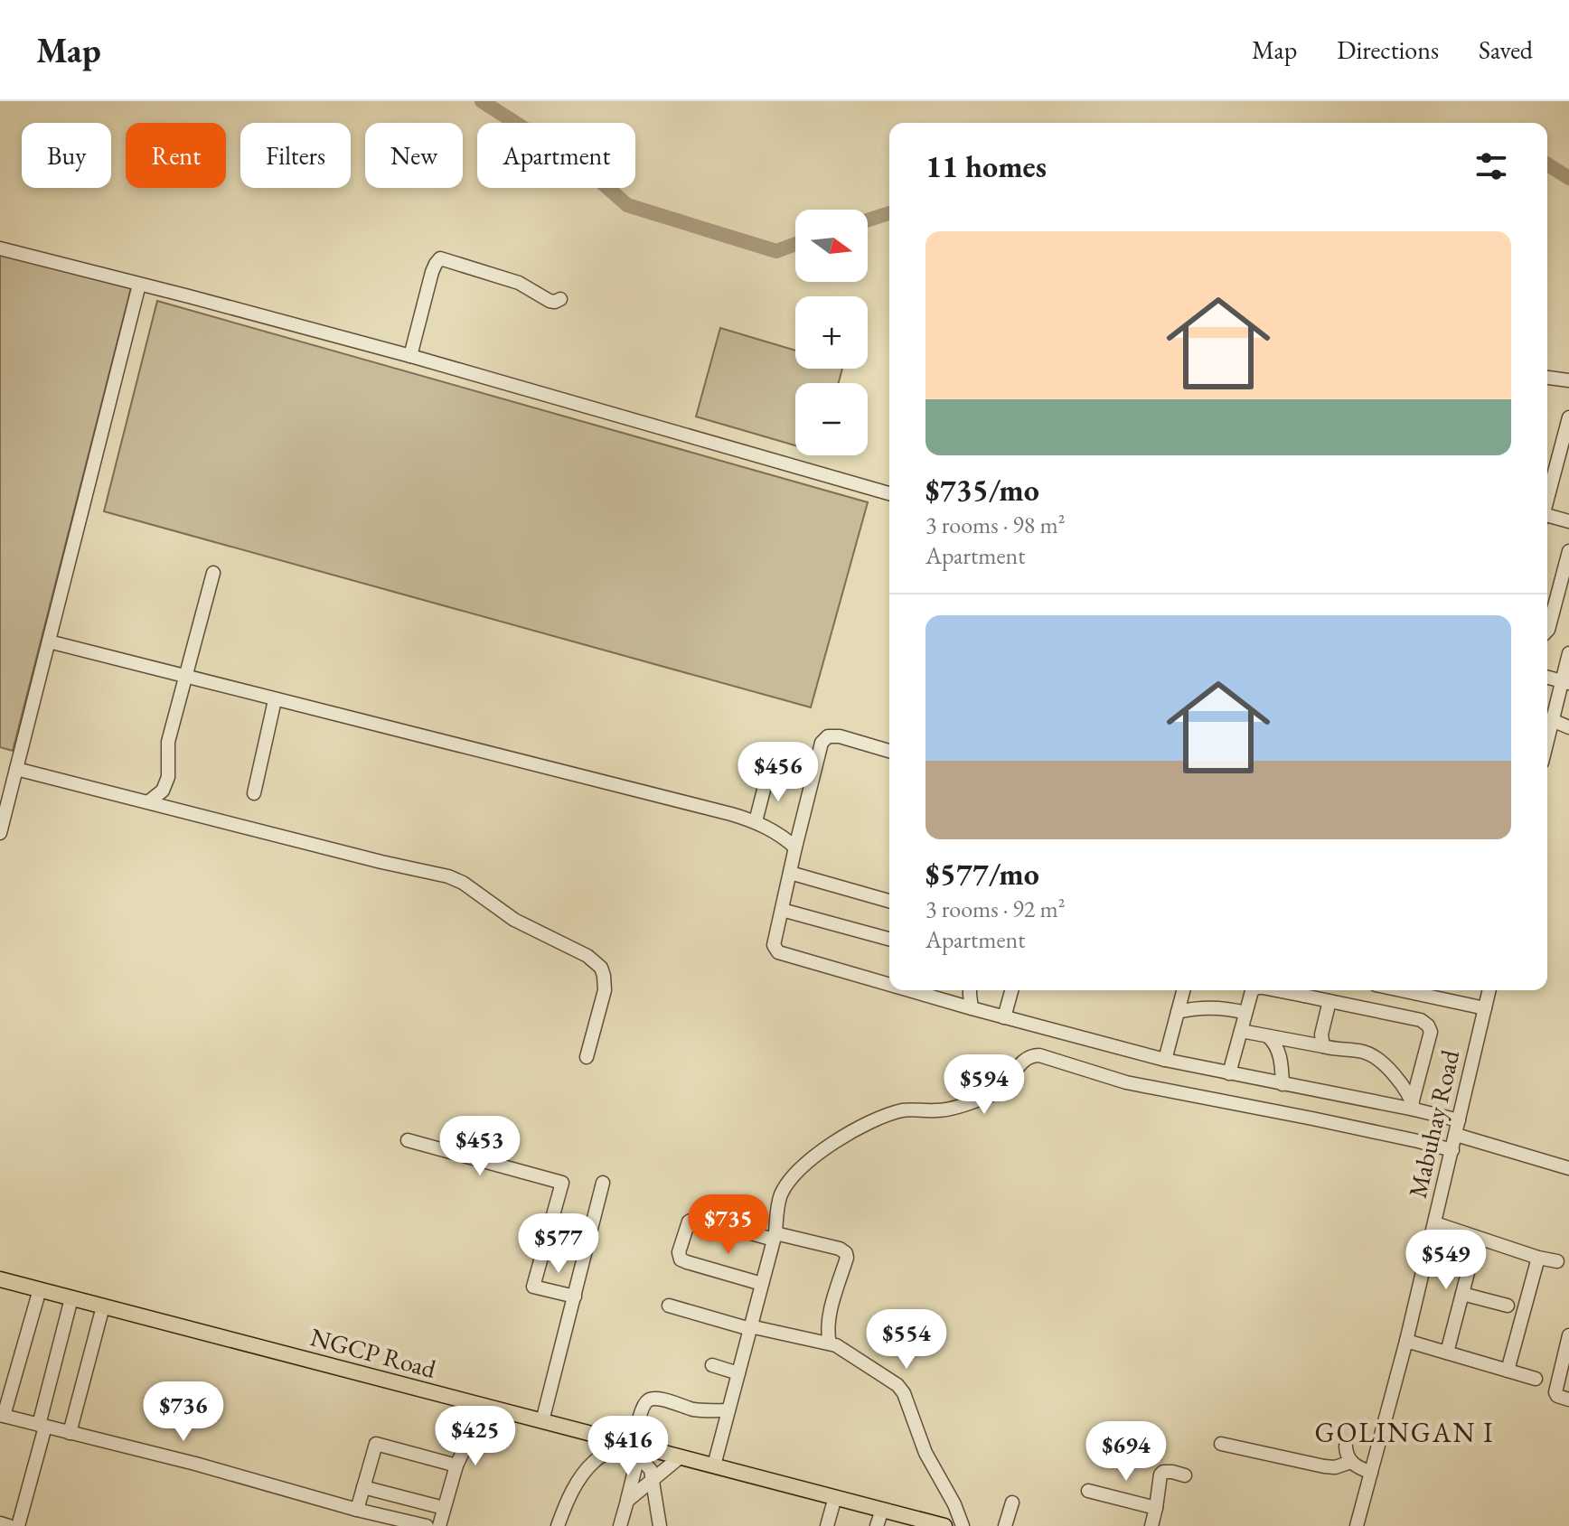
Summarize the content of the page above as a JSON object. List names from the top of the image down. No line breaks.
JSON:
{"streets":{"main road":["NGCP Road"],"street":["Mabuhay Road"]},"districts":["GOLINGAN I"],"north":"right","page":{"header":"Map","nav":["Map","Directions","Saved"],"chip":["Buy","Rent","Filters","New","Apartment"],"heading":"11 homes","map_buttons":["+","−"],"list":[{"name":"$735/mo","note":"3 rooms · 98 m² · Apartment"},{"name":"$577/mo","note":"3 rooms · 92 m² · Apartment"}],"price":["$456","$594","$453","$735","$577","$549","$554","$736","$425","$416","$694"]}}
